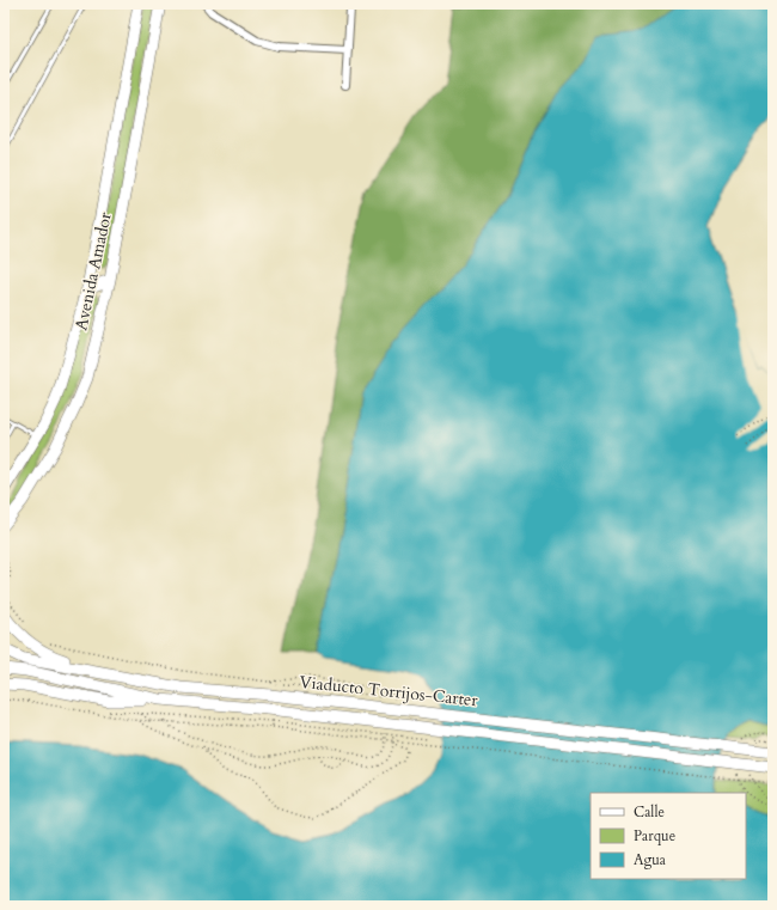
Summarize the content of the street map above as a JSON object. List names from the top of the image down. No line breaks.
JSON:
{"streets":{"main road":["Avenida Amador","Viaducto Torrijos-Carter"]},"legend":["Calle","Parque","Agua"]}
